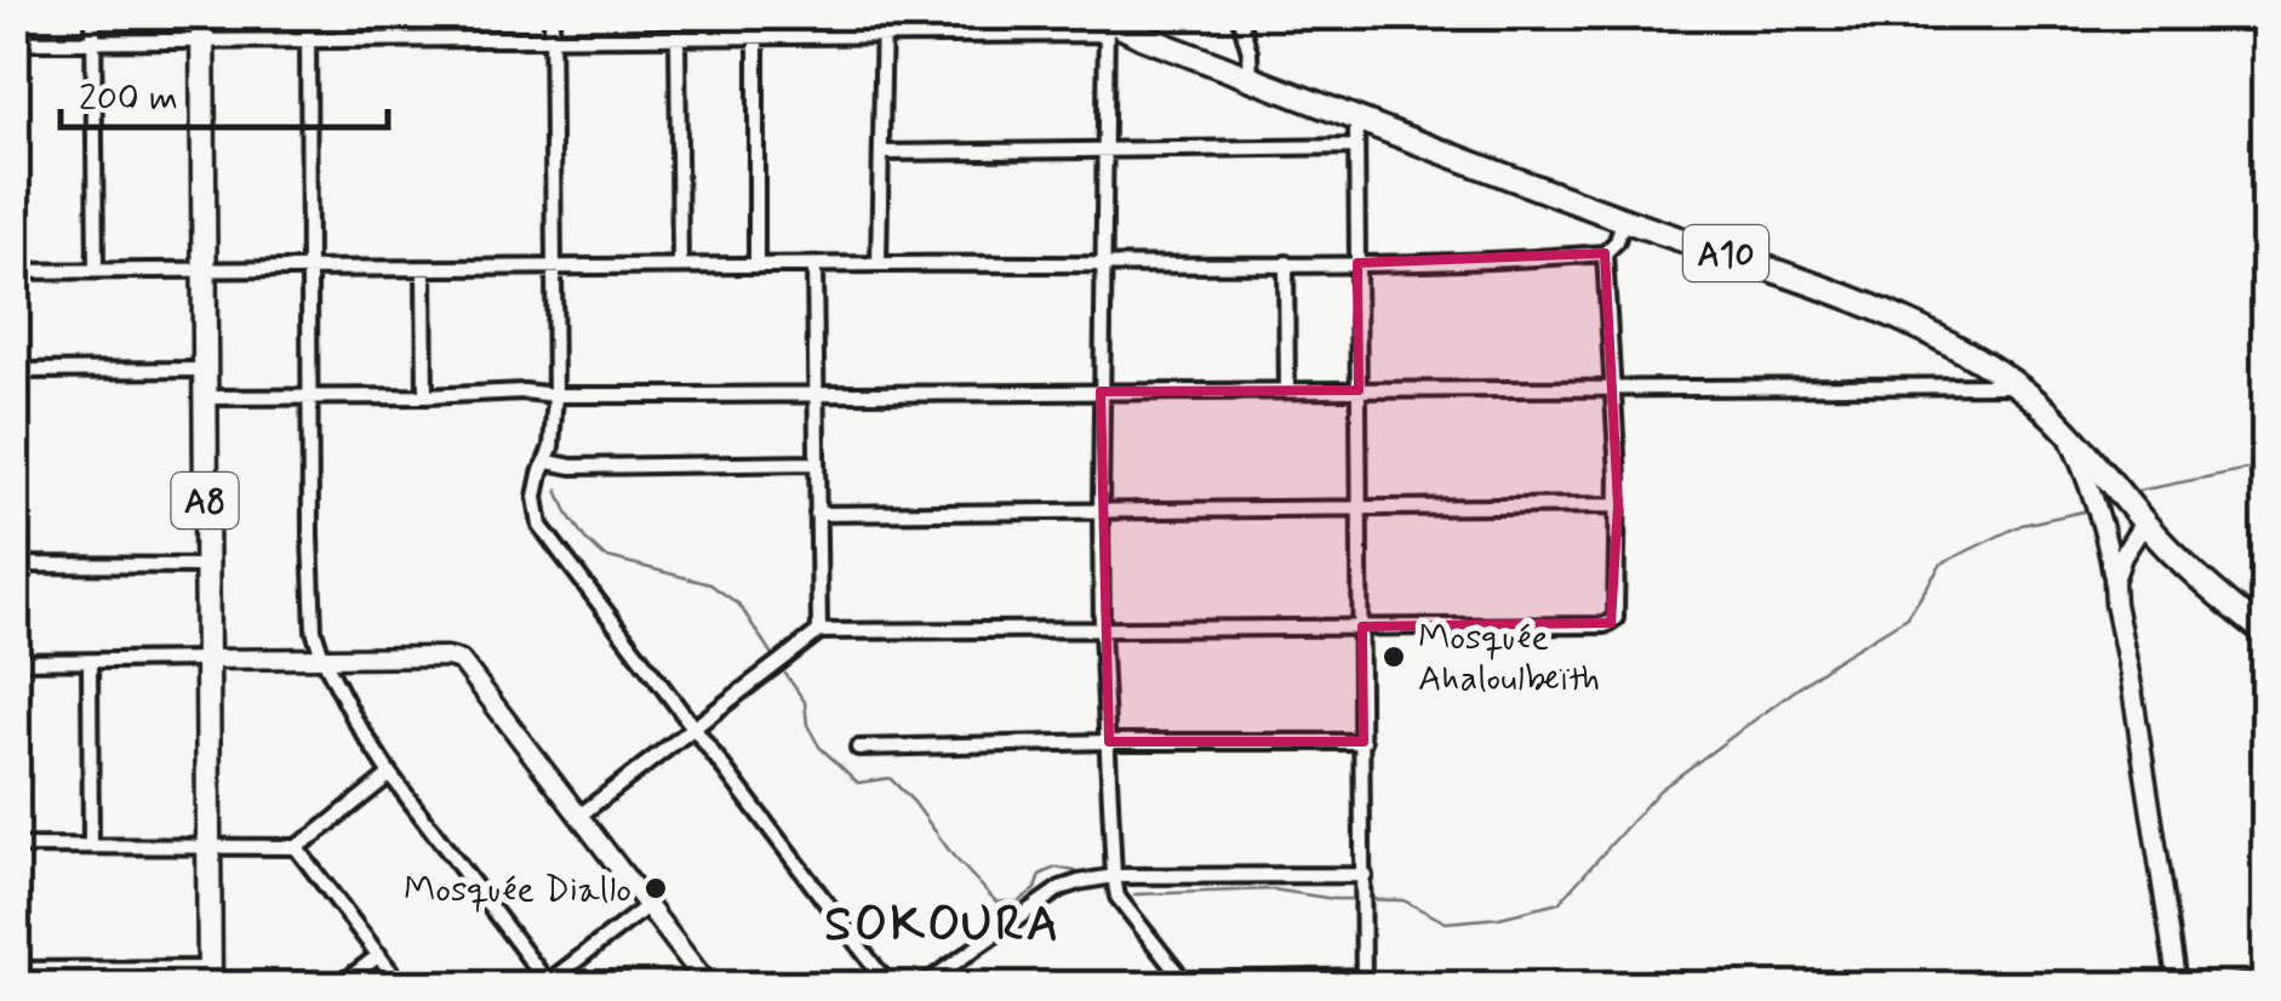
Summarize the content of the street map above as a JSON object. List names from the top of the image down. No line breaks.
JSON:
{"streets":{"main road":["A10","A8"]},"districts":["SOKOURA"],"places":["Mosquée Ahaloulbeïth","Mosquée Diallo"],"scale_bar":"200 m"}
